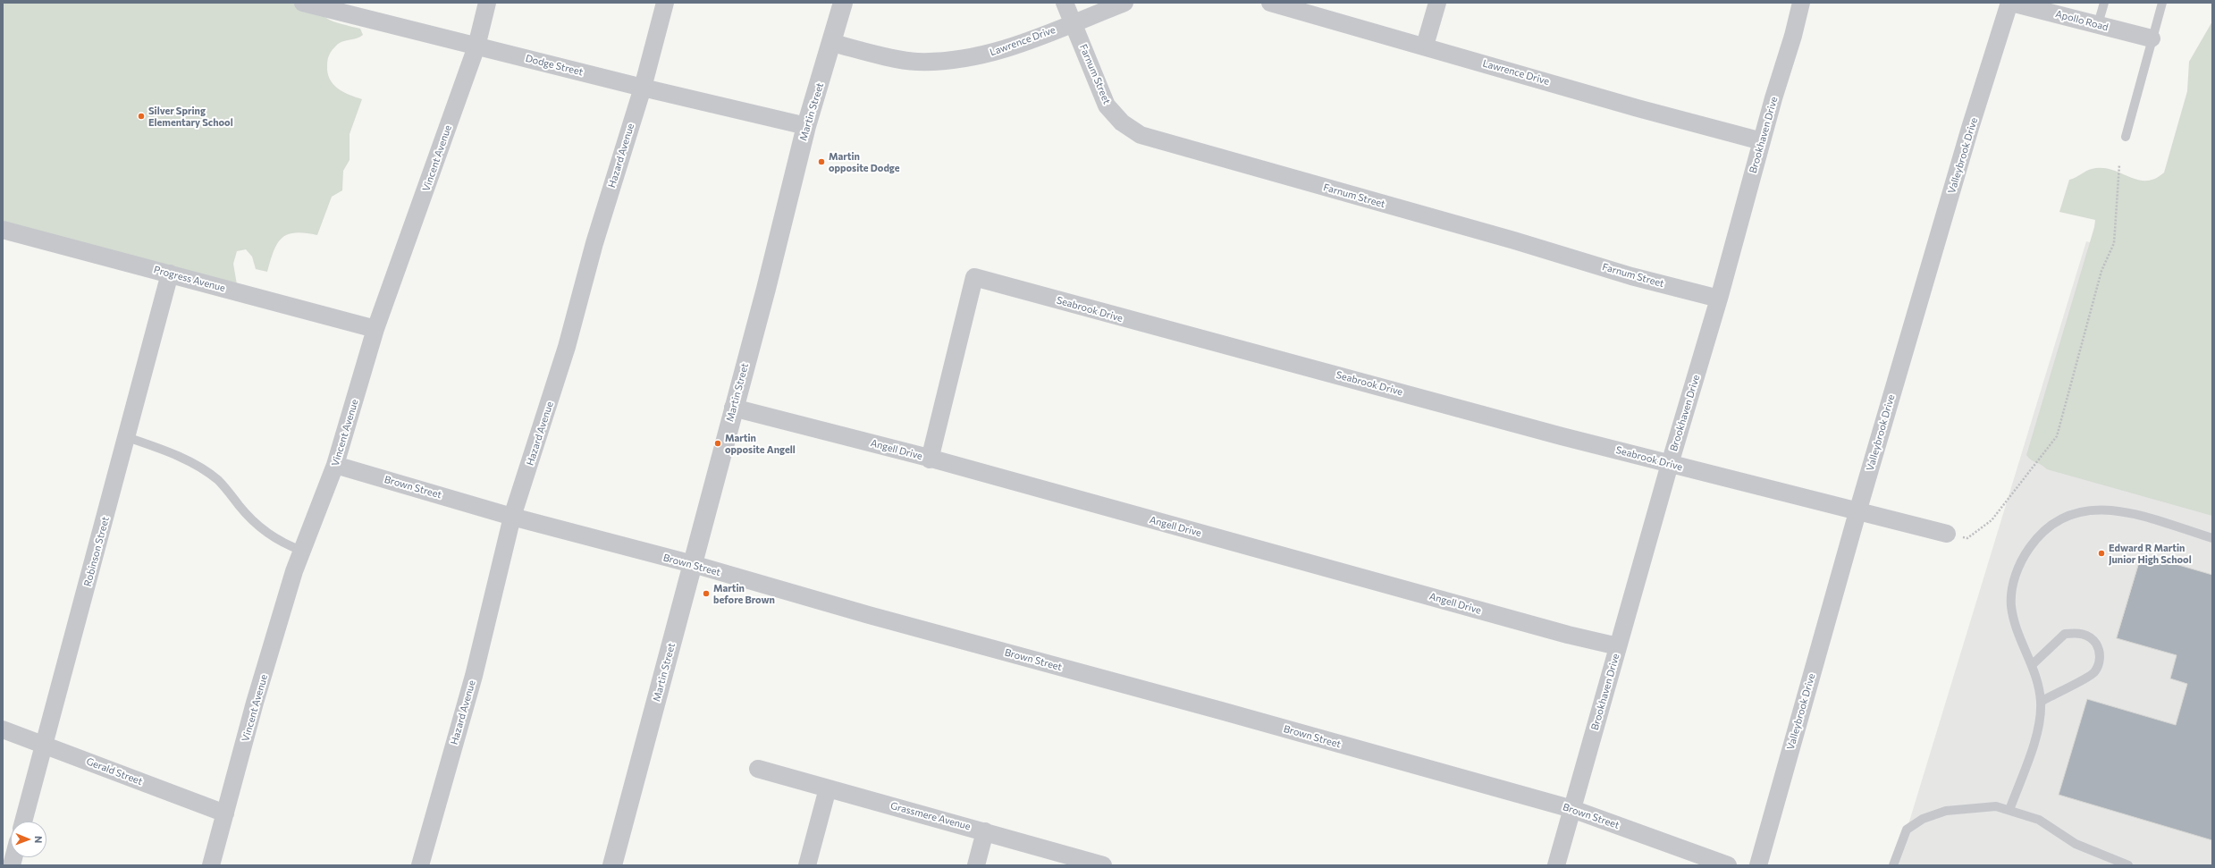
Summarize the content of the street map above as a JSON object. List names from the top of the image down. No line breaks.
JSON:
{"streets":{"street":["Apollo Road","Lawrence Drive","Dodge Street","Farnum Street","Martin Street","Brookhaven Drive","Hazard Avenue","Valleybrook Drive","Vincent Avenue","Progress Avenue","Seabrook Drive","Angell Drive","Brown Street","Robinson Street","Gerald Street","Grassmere Avenue"]},"crossings":[["Apollo Road","Valleybrook Drive"],["Lawrence Drive","Farnum Street"],["Lawrence Drive","Martin Street"],["Lawrence Drive","Brookhaven Drive"],["Dodge Street","Martin Street"],["Dodge Street","Hazard Avenue"],["Dodge Street","Vincent Avenue"],["Farnum Street","Brookhaven Drive"],["Martin Street","Angell Drive"],["Martin Street","Brown Street"],["Brookhaven Drive","Seabrook Drive"],["Brookhaven Drive","Angell Drive"],["Brookhaven Drive","Brown Street"],["Hazard Avenue","Brown Street"],["Valleybrook Drive","Seabrook Drive"],["Vincent Avenue","Progress Avenue"],["Vincent Avenue","Brown Street"],["Vincent Avenue","Gerald Street"],["Progress Avenue","Robinson Street"],["Seabrook Drive","Angell Drive"],["Robinson Street","Gerald Street"]],"places":["Silver Spring Elementary School","Martin opposite Dodge","Martin opposite Angell","Edward R Martin Junior High School","Martin before Brown"],"north":"right"}
